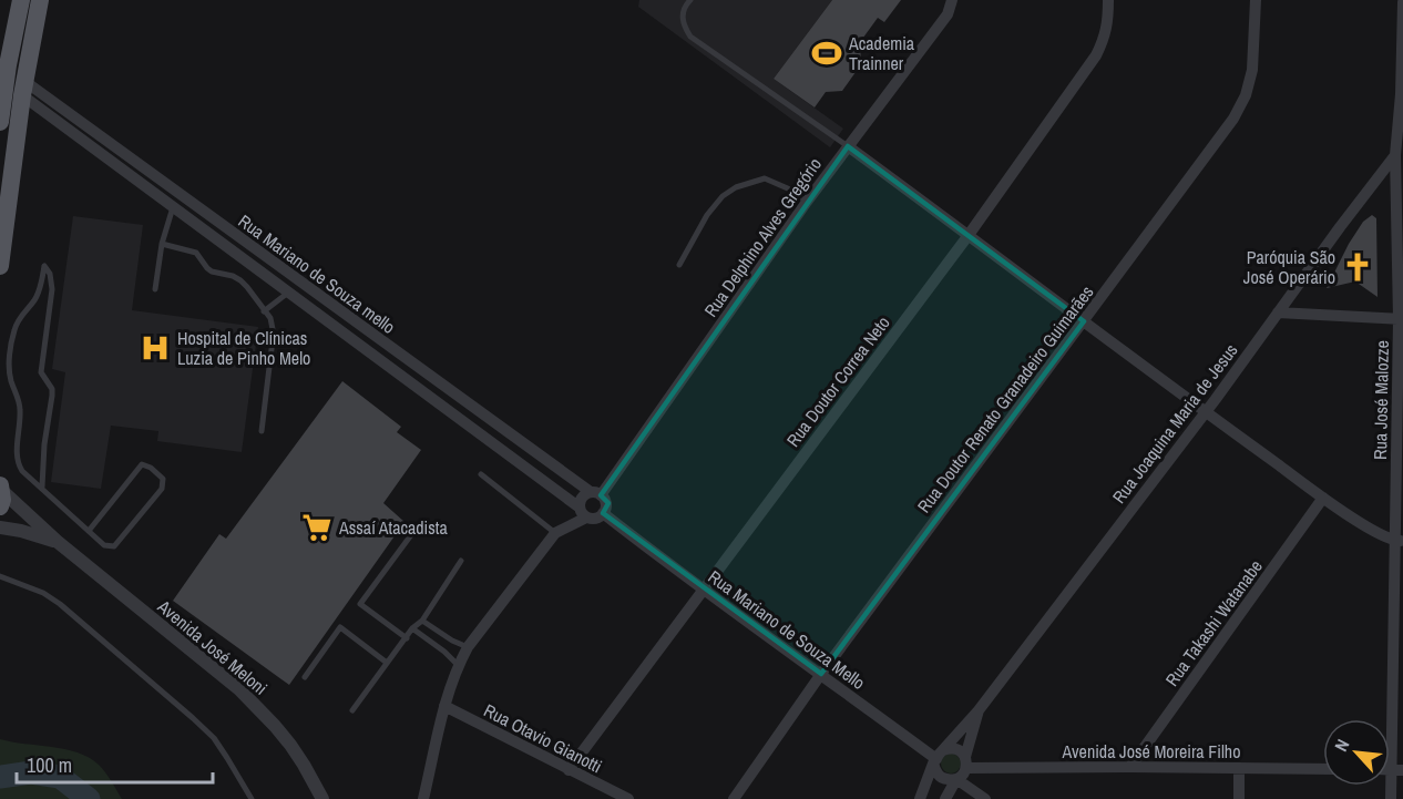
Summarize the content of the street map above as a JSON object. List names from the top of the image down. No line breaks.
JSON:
{"streets":{"street":["Rua Delphino Alves Gregório","Rua Mariano de Souza mello","Rua Doutor Correa Neto","Rua Doutor Renato Granadeiro Guimarães","Rua José Malozze","Rua Joaquina Maria de Jesus","Rua Takashi Watanabe","Rua Mariano de Souza Mello","Avenida José Meloni","Rua Otavio Gianotti","Avenida José Moreira Filho"]},"crossings":[["Rua Delphino Alves Gregório","Rua Mariano de Souza mello"],["Rua Delphino Alves Gregório","Rua Mariano de Souza Mello"],["Rua Mariano de Souza mello","Rua Mariano de Souza Mello"],["Rua Doutor Correa Neto","Rua Mariano de Souza Mello"],["Rua Doutor Correa Neto","Rua Otavio Gianotti"],["Rua Doutor Renato Granadeiro Guimarães","Rua Mariano de Souza Mello"],["Rua José Malozze","Rua Joaquina Maria de Jesus"],["Rua Joaquina Maria de Jesus","Rua Mariano de Souza Mello"],["Rua Joaquina Maria de Jesus","Avenida José Moreira Filho"],["Rua Takashi Watanabe","Avenida José Moreira Filho"],["Rua Mariano de Souza Mello","Avenida José Moreira Filho"]],"places":{"sports":["Academia Trainner"],"church":["Paróquia São José Operário"],"hospital":["Hospital de Clínicas Luzia de Pinho Melo"],"supermarket":["Assaí Atacadista"]},"scale_bar":"100 m","north":"top left"}
